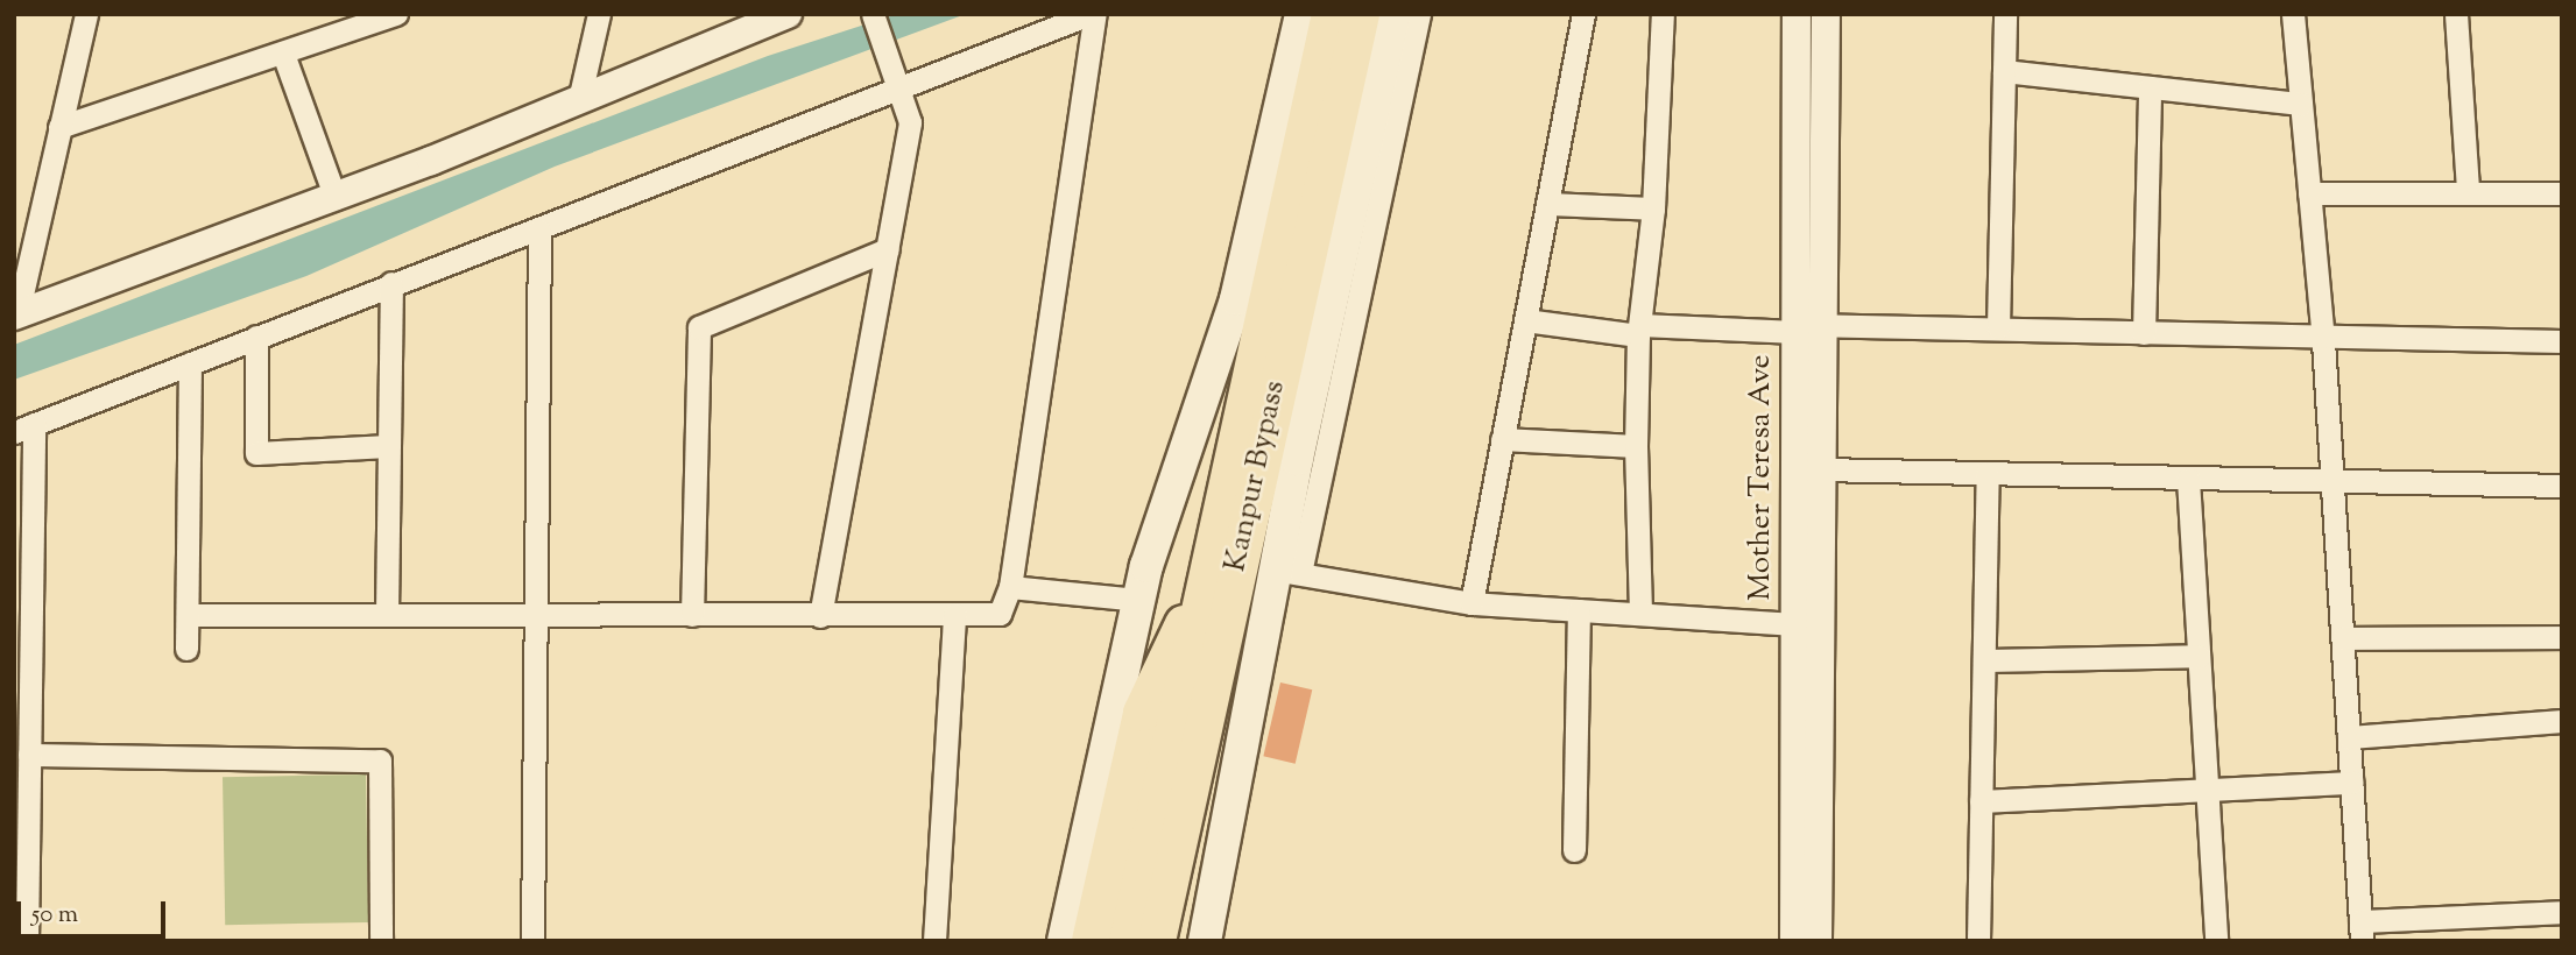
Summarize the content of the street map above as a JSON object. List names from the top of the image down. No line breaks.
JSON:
{"streets":{"highway":["Kanpur Bypass"],"street":["Mother Teresa Ave"]},"scale_bar":"50 m"}
